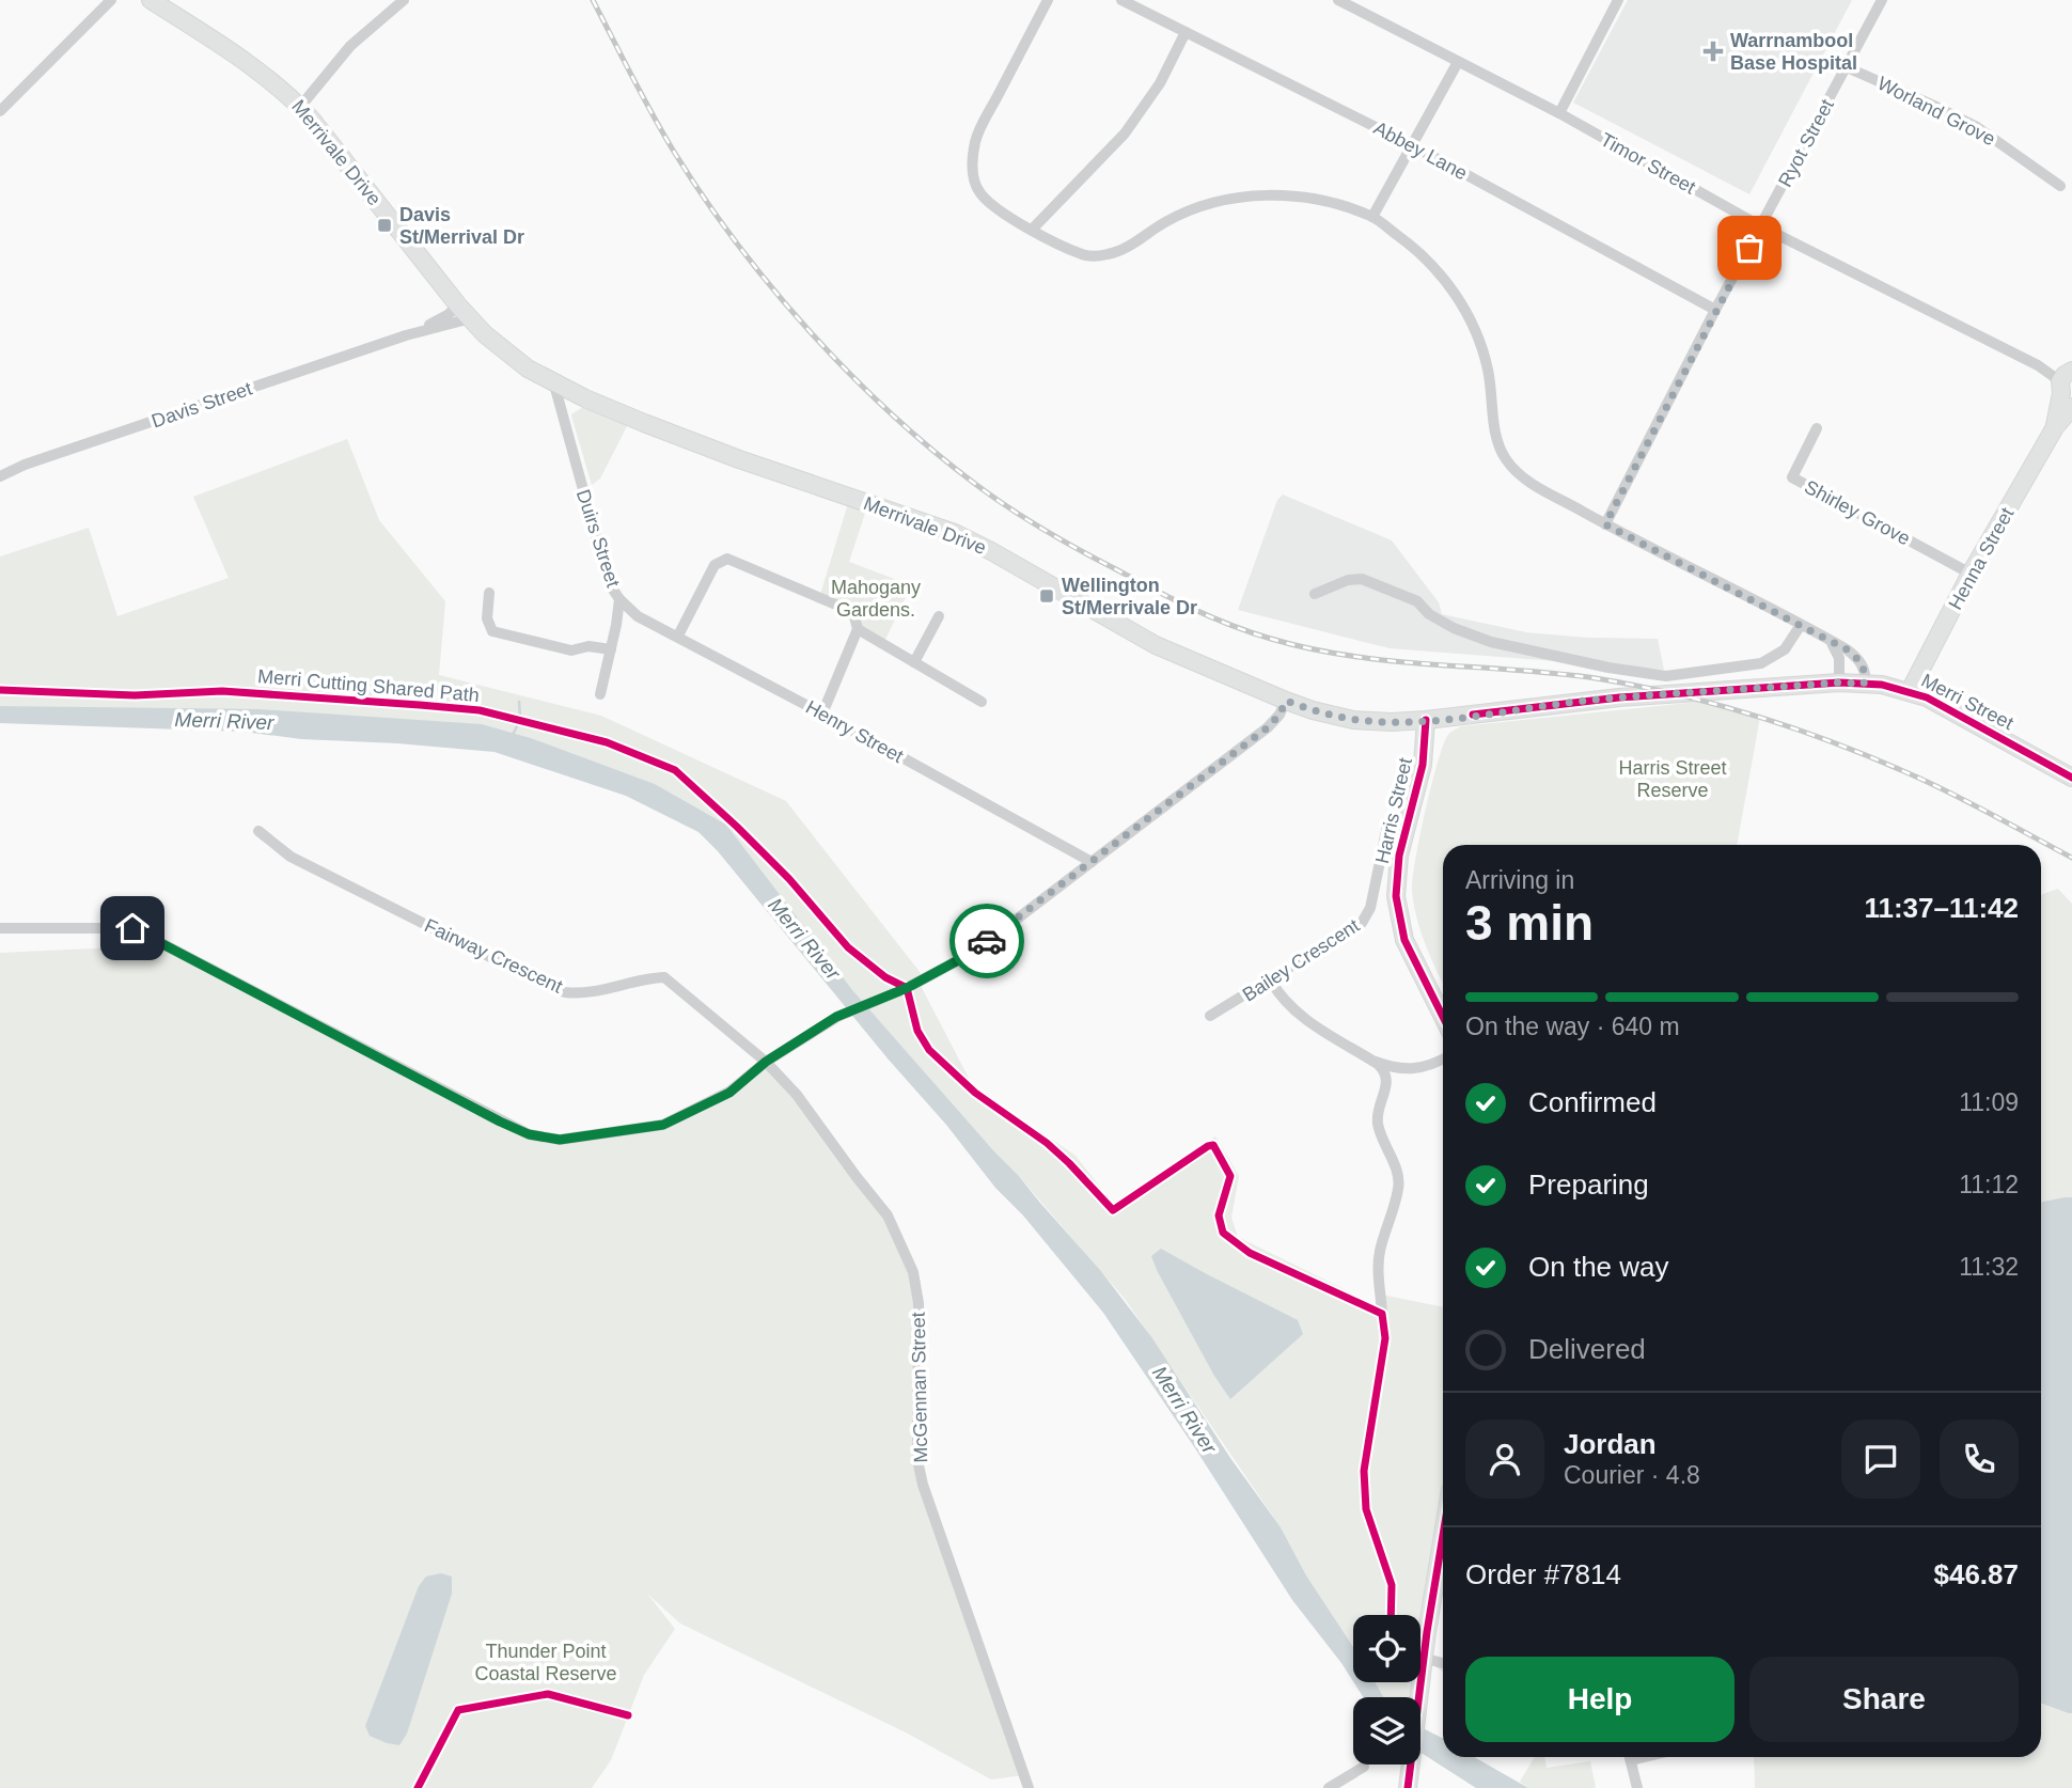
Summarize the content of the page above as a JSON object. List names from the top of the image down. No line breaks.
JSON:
{"streets":{"street":["Worland Grove","Ryot Street","Abbey Lane","Merrivale Drive","Timor Street","Davis Street","Shirley Grove","Duirs Street","Henna Street","Merri Street","Henry Street","Harris Street","Fairway Crescent","Bailey Crescent","McGennan Street"],"cycle path":["Merri Cutting Shared Path"]},"crossings":[["Worland Grove","Ryot Street"],["Ryot Street","Abbey Lane"],["Ryot Street","Timor Street"],["Merrivale Drive","Davis Street"],["Merrivale Drive","Duirs Street"],["Merrivale Drive","Merri Street"],["Merrivale Drive","Harris Street"],["Timor Street","Henna Street"],["Shirley Grove","Henna Street"],["Duirs Street","Henry Street"],["Henna Street","Merri Street"],["Harris Street","Bailey Crescent"],["Fairway Crescent","McGennan Street"]],"water":["Merri River"],"parks":["Mahogany Gardens.","Harris Street Reserve","Thunder Point Coastal Reserve"],"places":{"health":["Warrnambool Base Hospital"],"transit":["Davis St/Merrival Dr","Wellington St/Merrivale Dr"]},"page":{"heading":["3 min","Arriving in","11:37–11:42"],"panel":["Jordan","Courier · 4.8","Order #7814","$46.87"],"bar":"On the way · 640 m","list":[["Confirmed","11:09"],["Preparing","11:12"],["On the way","11:32"],"Delivered"],"buttons":["Help","Share"]}}
